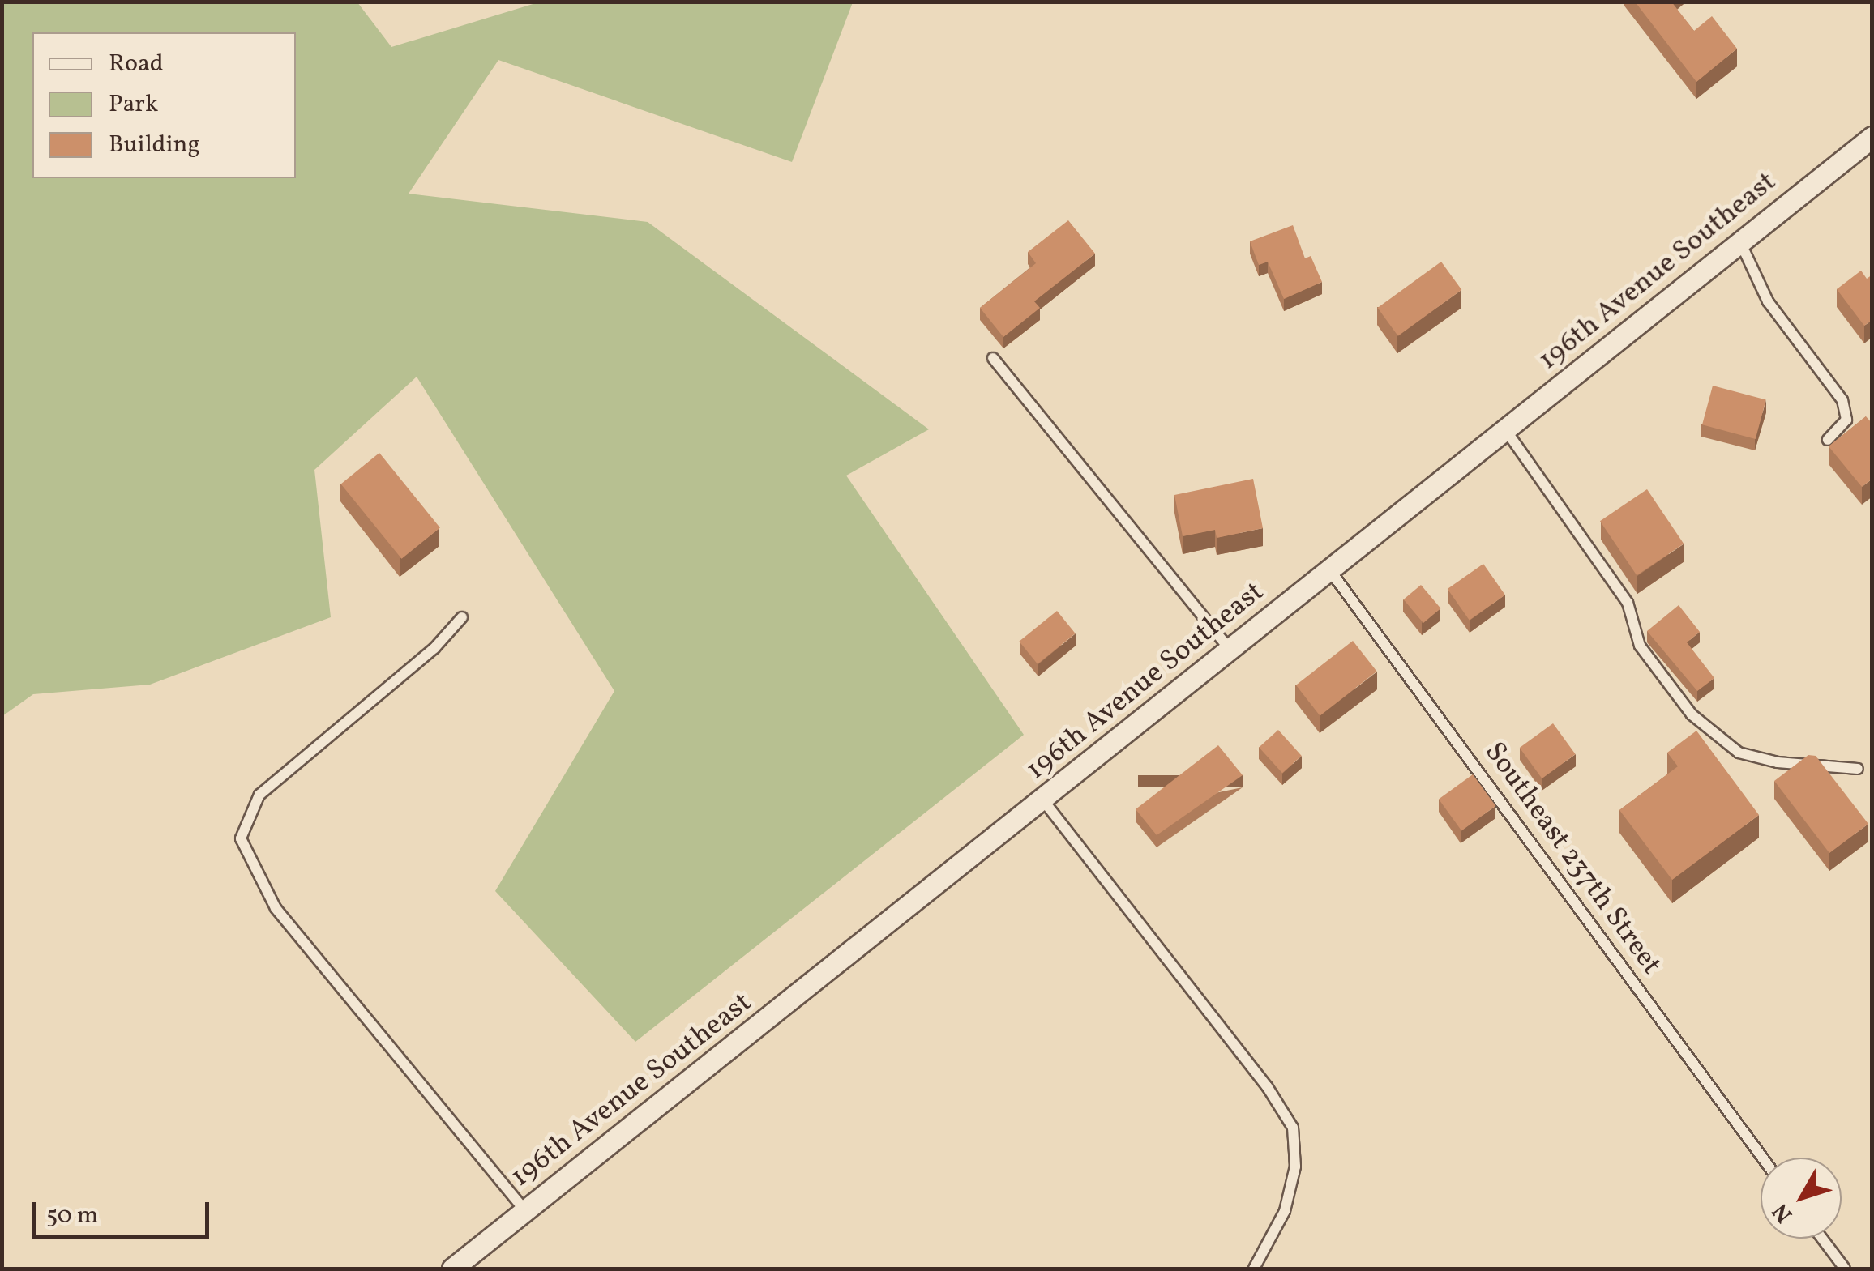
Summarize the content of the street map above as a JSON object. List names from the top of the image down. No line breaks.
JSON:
{"streets":{"street":["196th Avenue Southeast"],"lane":["Southeast 237th Street"]},"crossings":[["196th Avenue Southeast","Southeast 237th Street"]],"legend":["Road","Park","Building"],"scale_bar":"50 m","north":"bottom left"}
